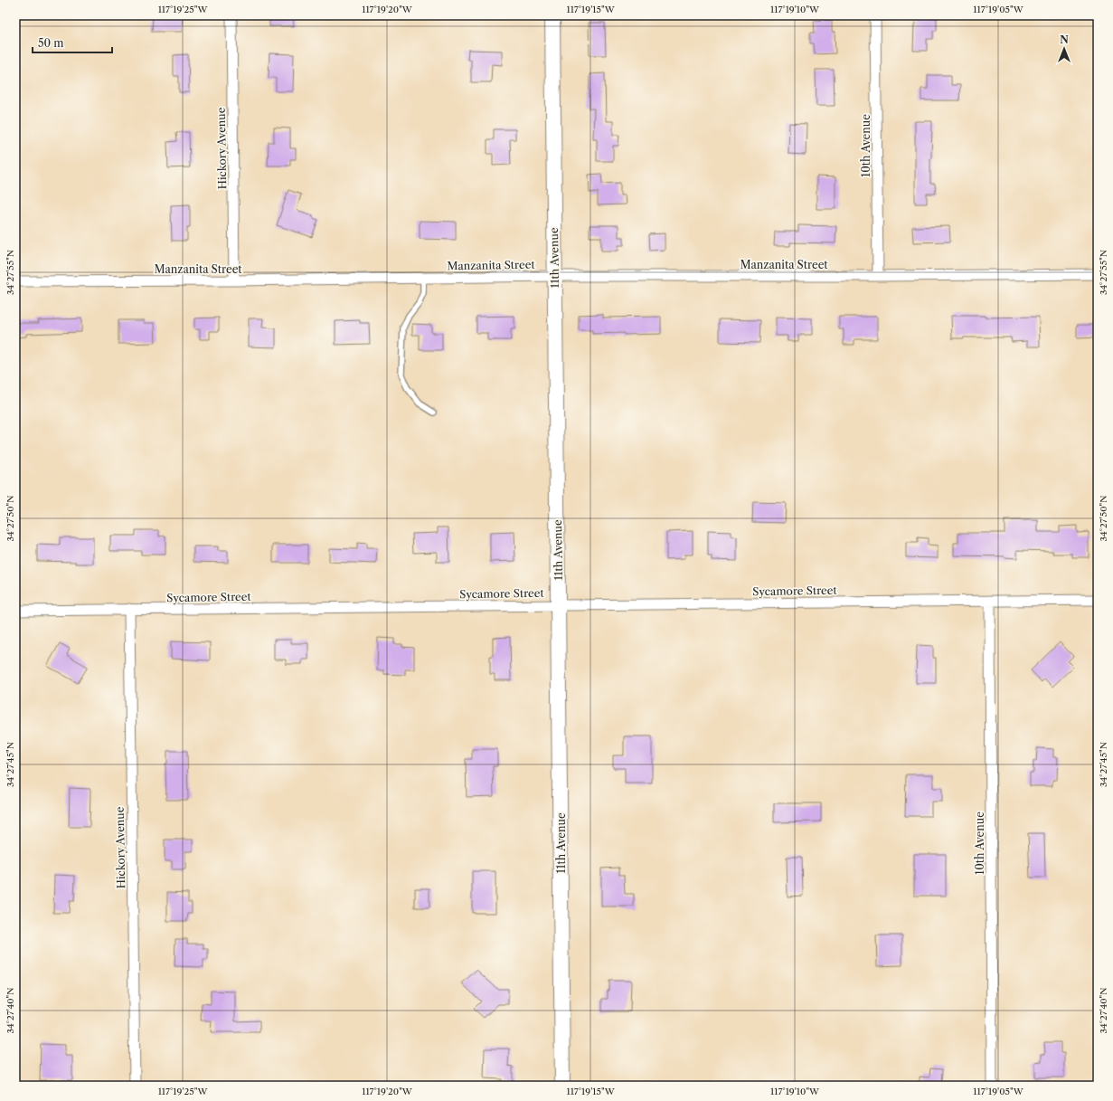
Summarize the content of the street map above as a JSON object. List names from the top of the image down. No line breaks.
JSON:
{"streets":{"main road":["11th Avenue"],"street":["10th Avenue","Hickory Avenue","Manzanita Street","Sycamore Street"]},"crossings":[["10th Avenue","Manzanita Street"],["10th Avenue","Sycamore Street"],["Hickory Avenue","Manzanita Street"],["Hickory Avenue","Sycamore Street"],["11th Avenue","Manzanita Street"],["11th Avenue","Sycamore Street"]],"scale_bar":"50 m","north":"top","coordinates":["117°19'25\"W","117°19'20\"W","117°19'15\"W","117°19'10\"W","117°19'05\"W","34°27'55\"N","34°27'50\"N","34°27'45\"N","34°27'40\"N"]}
